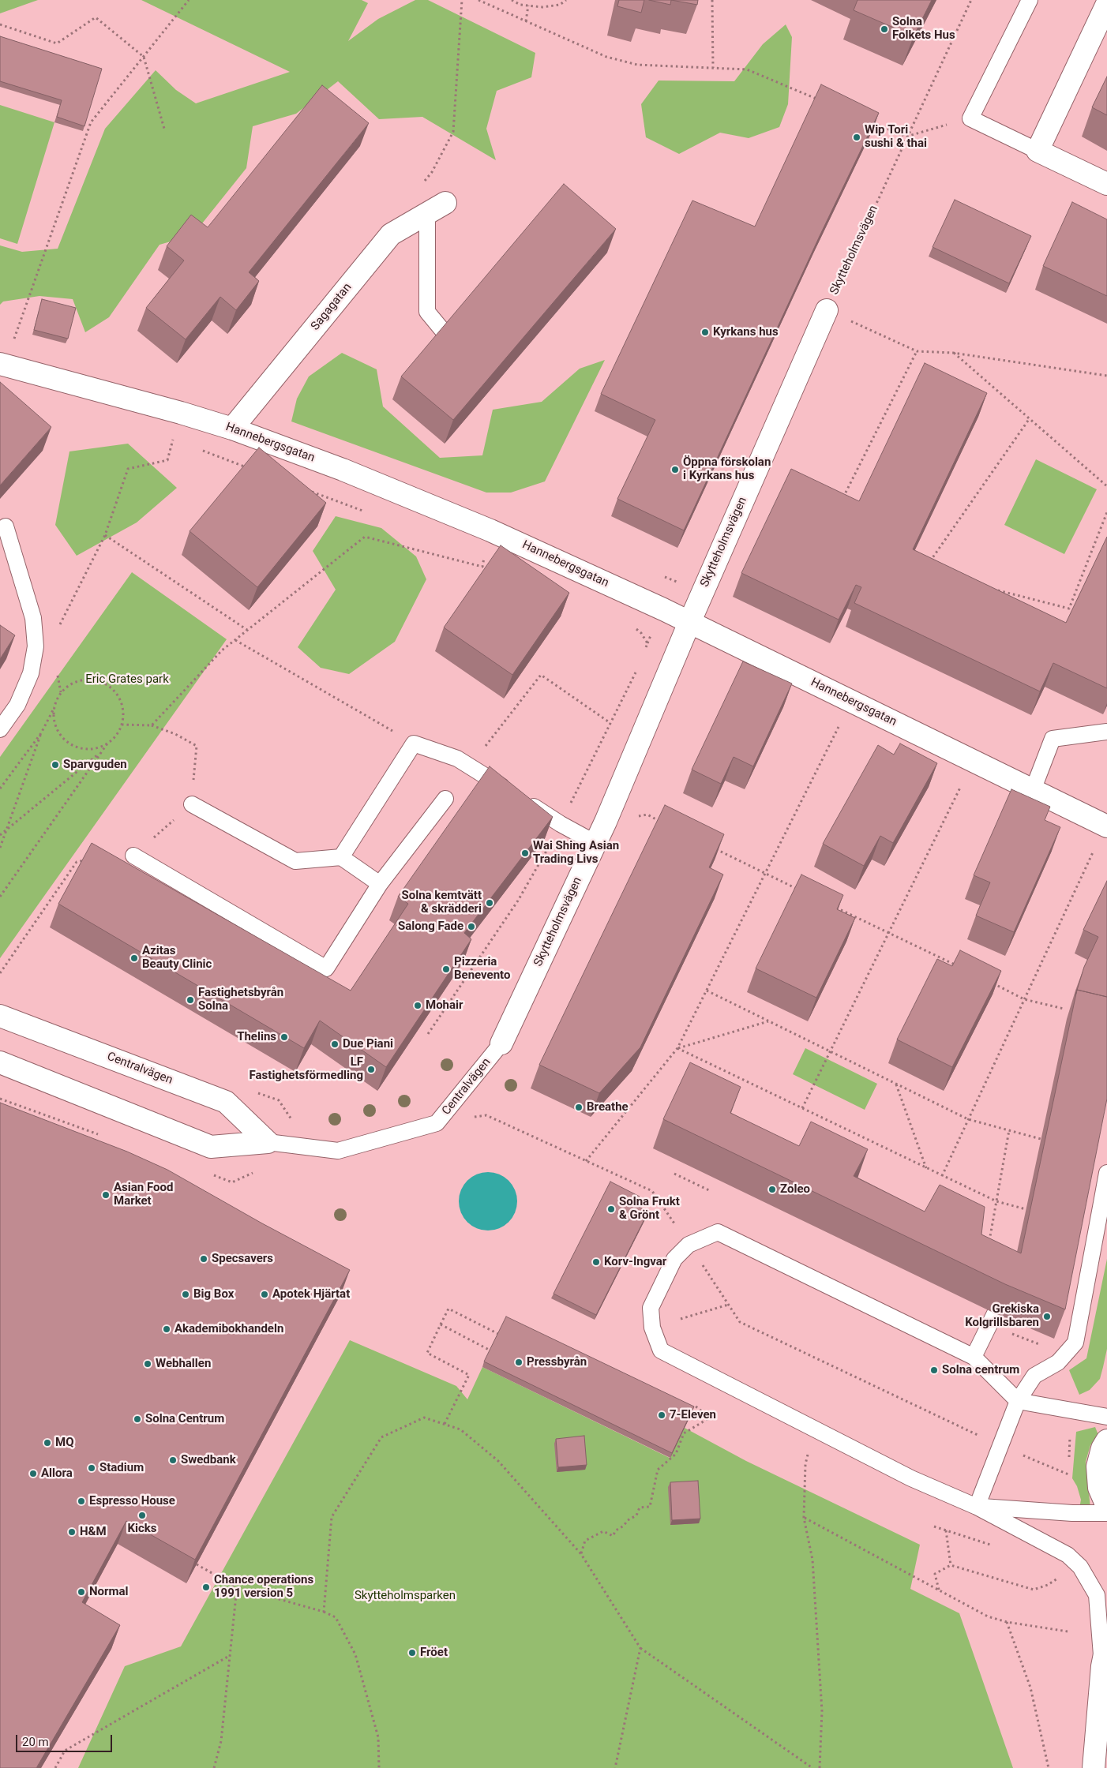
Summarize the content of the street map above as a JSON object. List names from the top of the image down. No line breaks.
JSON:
{"streets":{"street":["Skytteholmsvägen","Sagagatan","Hannebergsgatan","Centralvägen"]},"crossings":[["Skytteholmsvägen","Hannebergsgatan"],["Skytteholmsvägen","Centralvägen"],["Sagagatan","Hannebergsgatan"]],"parks":["Eric Grates park","Skytteholmsparken"],"places":["Solna Folkets Hus","Wip Tori sushi & thai","Kyrkans hus","Öppna förskolan i Kyrkans hus","Sparvguden","Wai Shing Asian Trading Livs","Solna kemtvätt & skrädderi","Salong Fade","Azitas Beauty Clinic","Pizzeria Benevento","Fastighetsbyrån Solna","Mohair","Thelins","Due Piani","LF Fastighetsförmedling","Breathe","Zoleo","Asian Food Market","Solna Frukt & Grönt","Specsavers","Korv-Ingvar","Big Box","Apotek Hjärtat","Grekiska Kolgrillsbaren","Akademibokhandeln","Pressbyrån","Webhallen","Solna centrum","7-Eleven","Solna Centrum","MQ","Swedbank","Stadium","Allora","Espresso House","Kicks","H&M","Chance operations 1991 version 5","Normal","Fröet"],"scale_bar":"20 m"}
